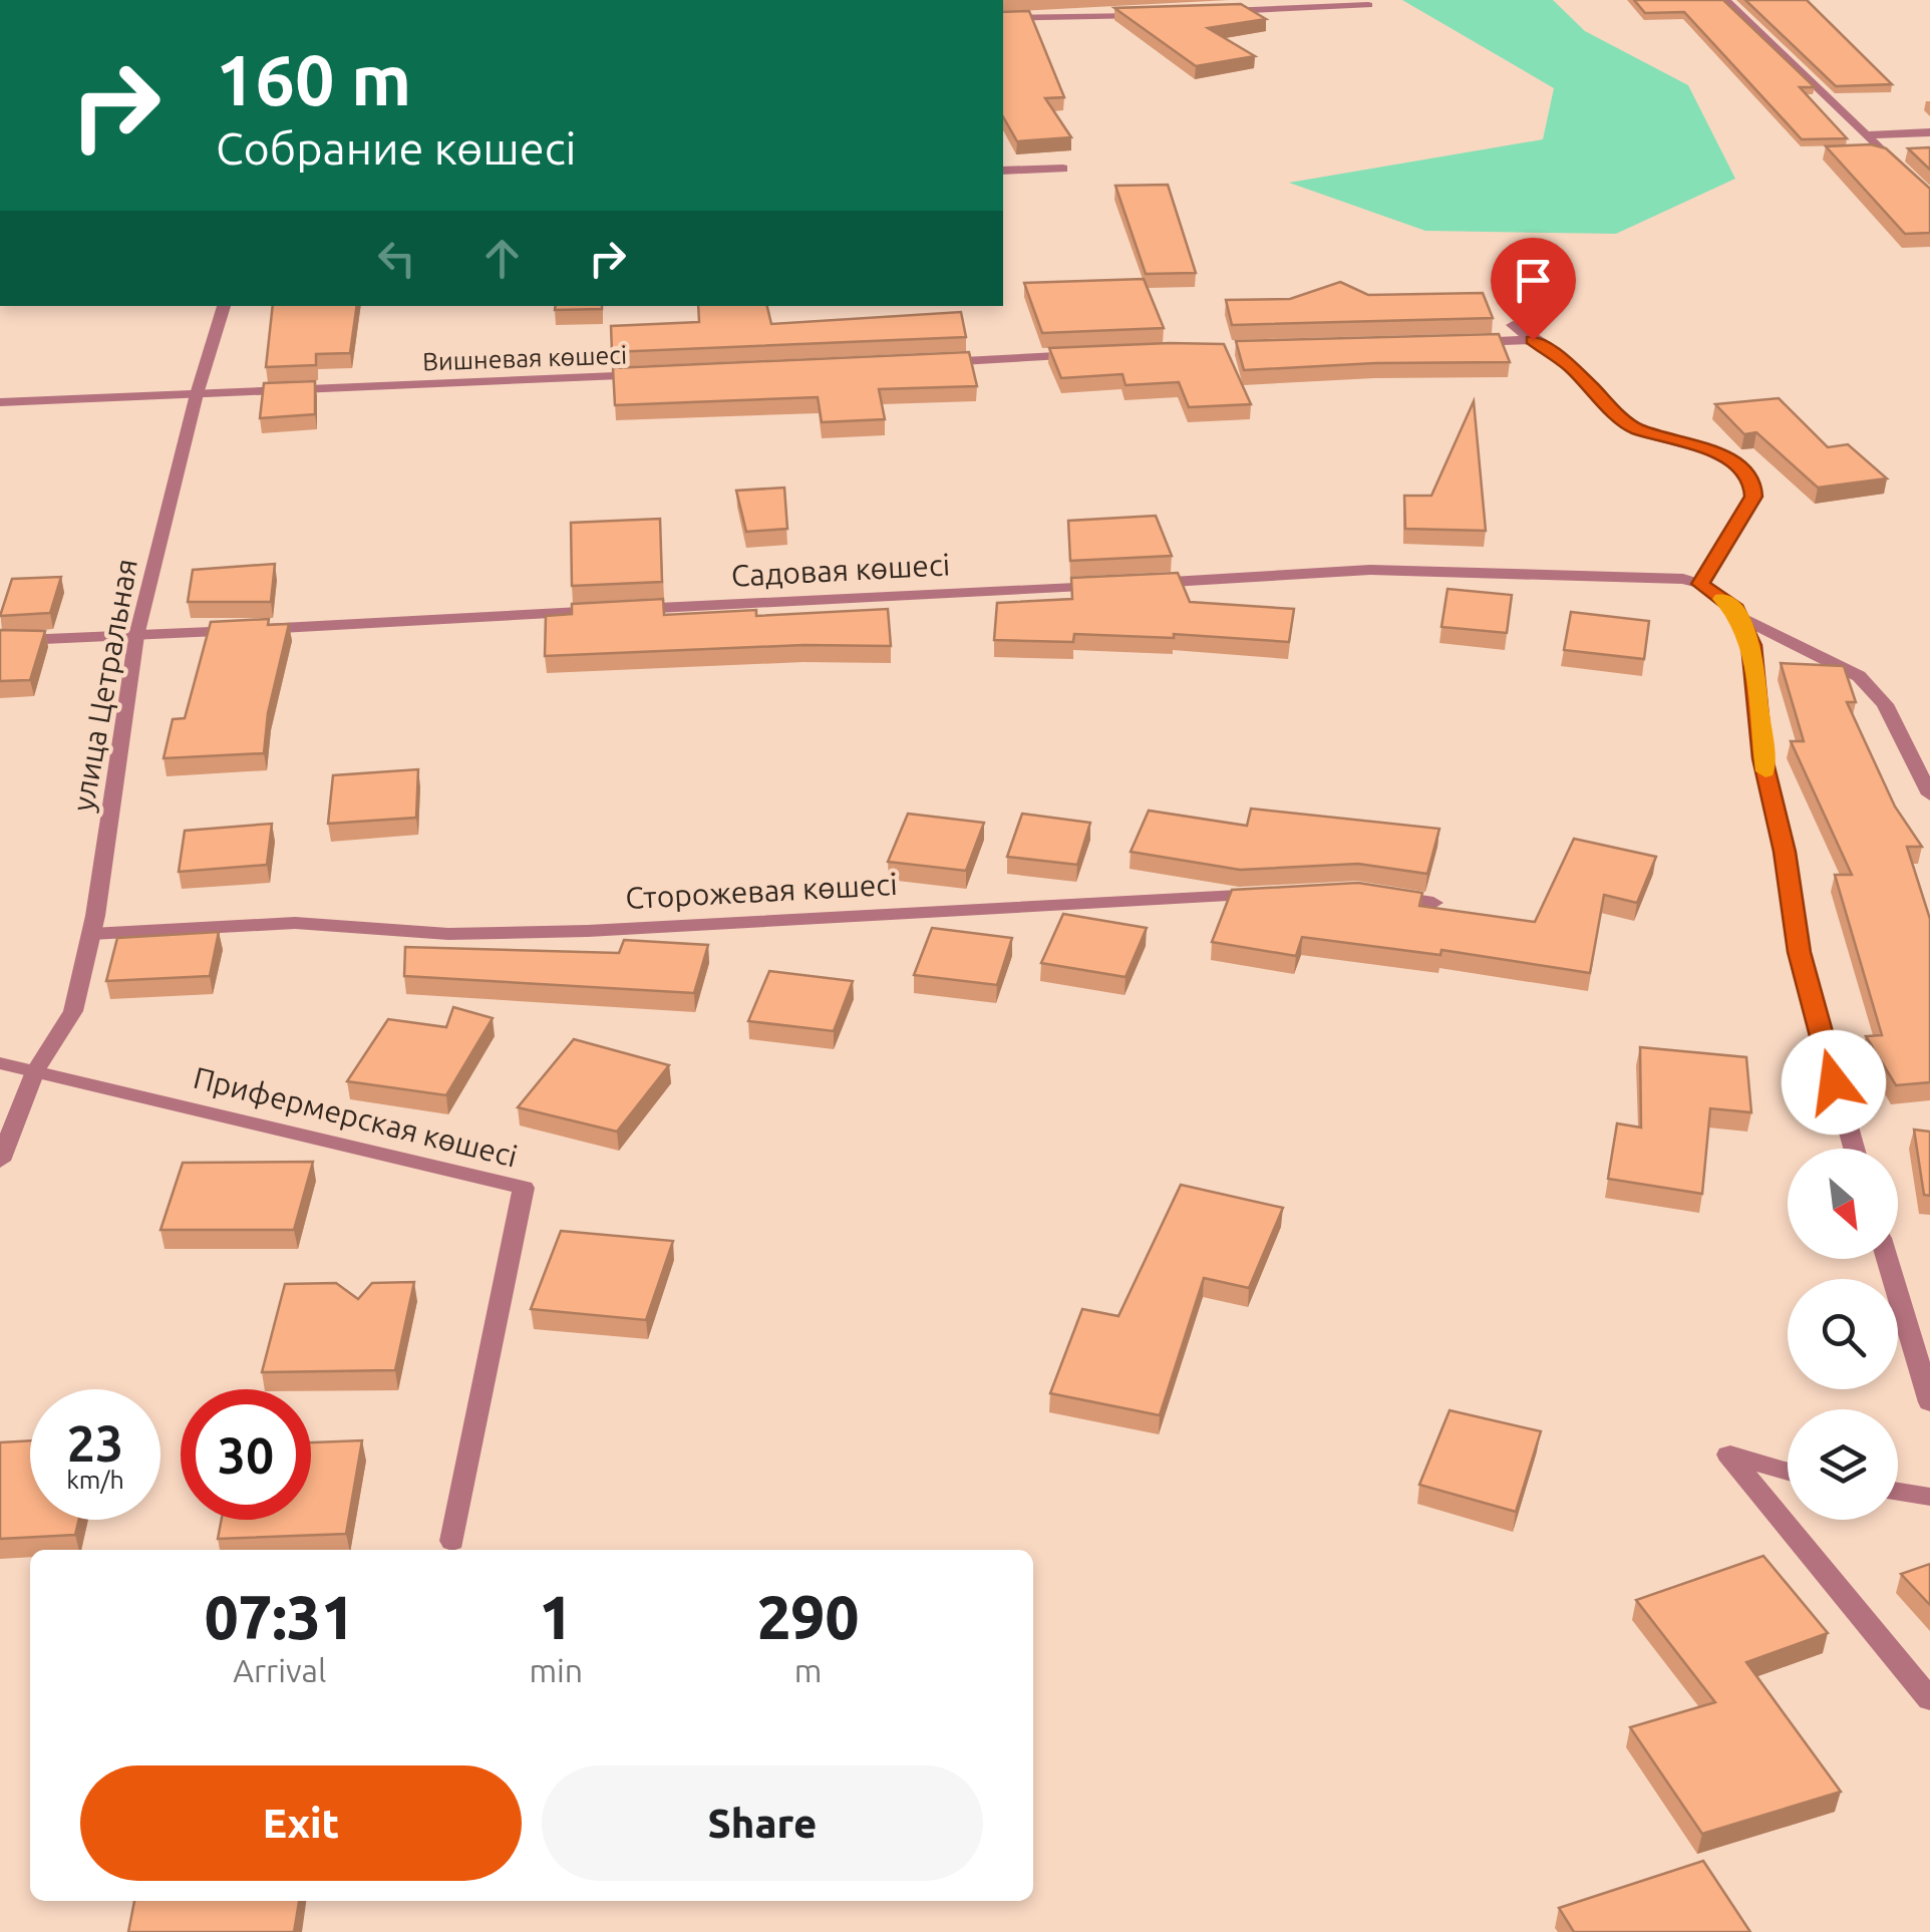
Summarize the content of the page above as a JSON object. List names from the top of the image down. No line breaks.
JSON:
{"streets":{"street":["Вишневая көшесі","Садовая көшесі","улица Цетральная","Сторожевая көшесі","Прифермерская көшесі"]},"crossings":[["Вишневая көшесі","улица Цетральная"],["Садовая көшесі","улица Цетральная"],["улица Цетральная","Сторожевая көшесі"],["улица Цетральная","Прифермерская көшесі"]],"north":"bottom right","page":{"turn":["160 m","Собрание көшесі"],"speed":"23 km/h","limit":"30","eta":["07:31","Arrival","1","min","290","m"],"buttons":["Exit","Share"]}}
